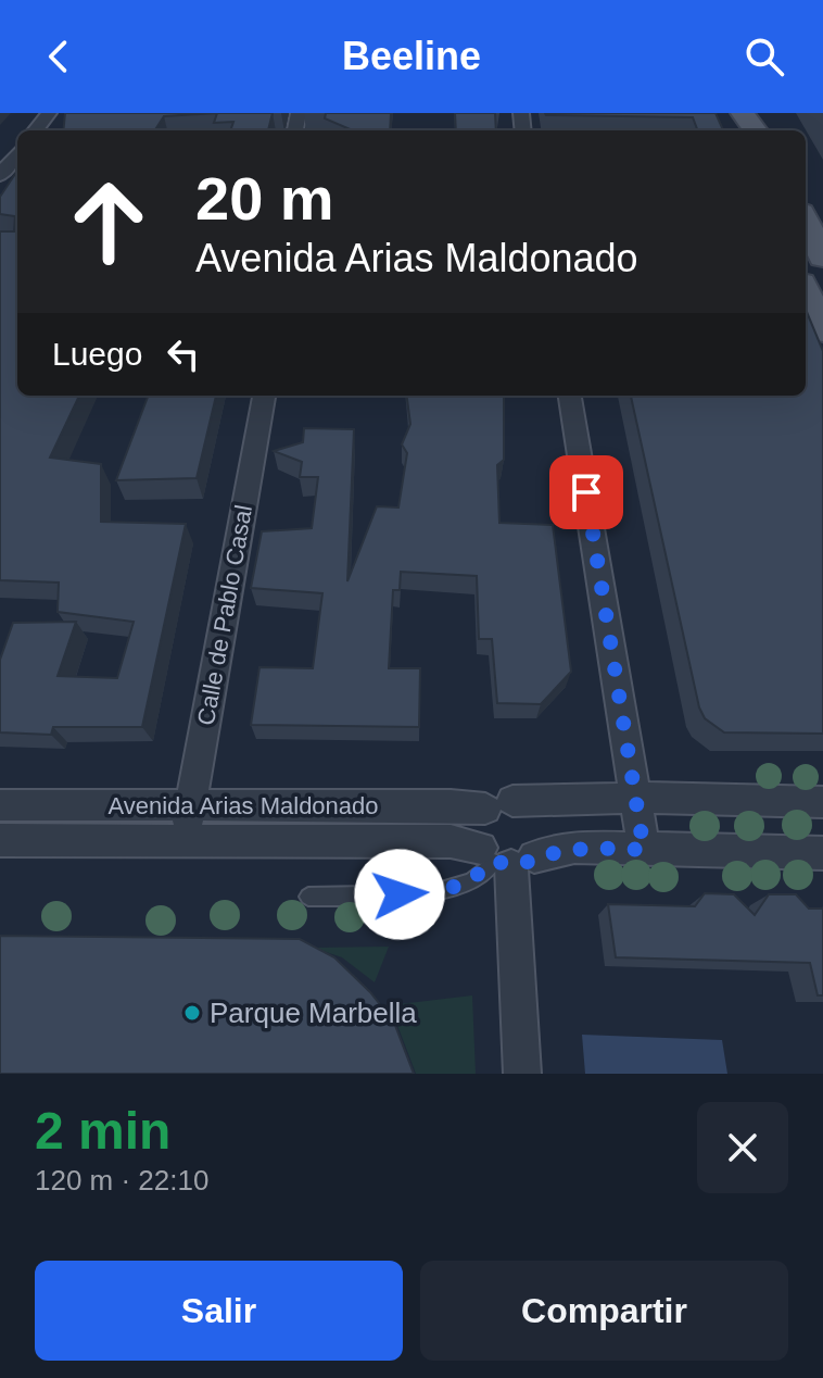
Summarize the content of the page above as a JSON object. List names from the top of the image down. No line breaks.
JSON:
{"streets":{"street":["Calle de Pablo Casal","Avenida Arias Maldonado"]},"crossings":[["Calle de Pablo Casal","Avenida Arias Maldonado"]],"places":["Parque Marbella"],"page":{"header":"Beeline","turn":["20 m","Avenida Arias Maldonado"],"then":"Luego","heading":["2 min","120 m · 22:10"],"buttons":["Salir","Compartir"]}}
